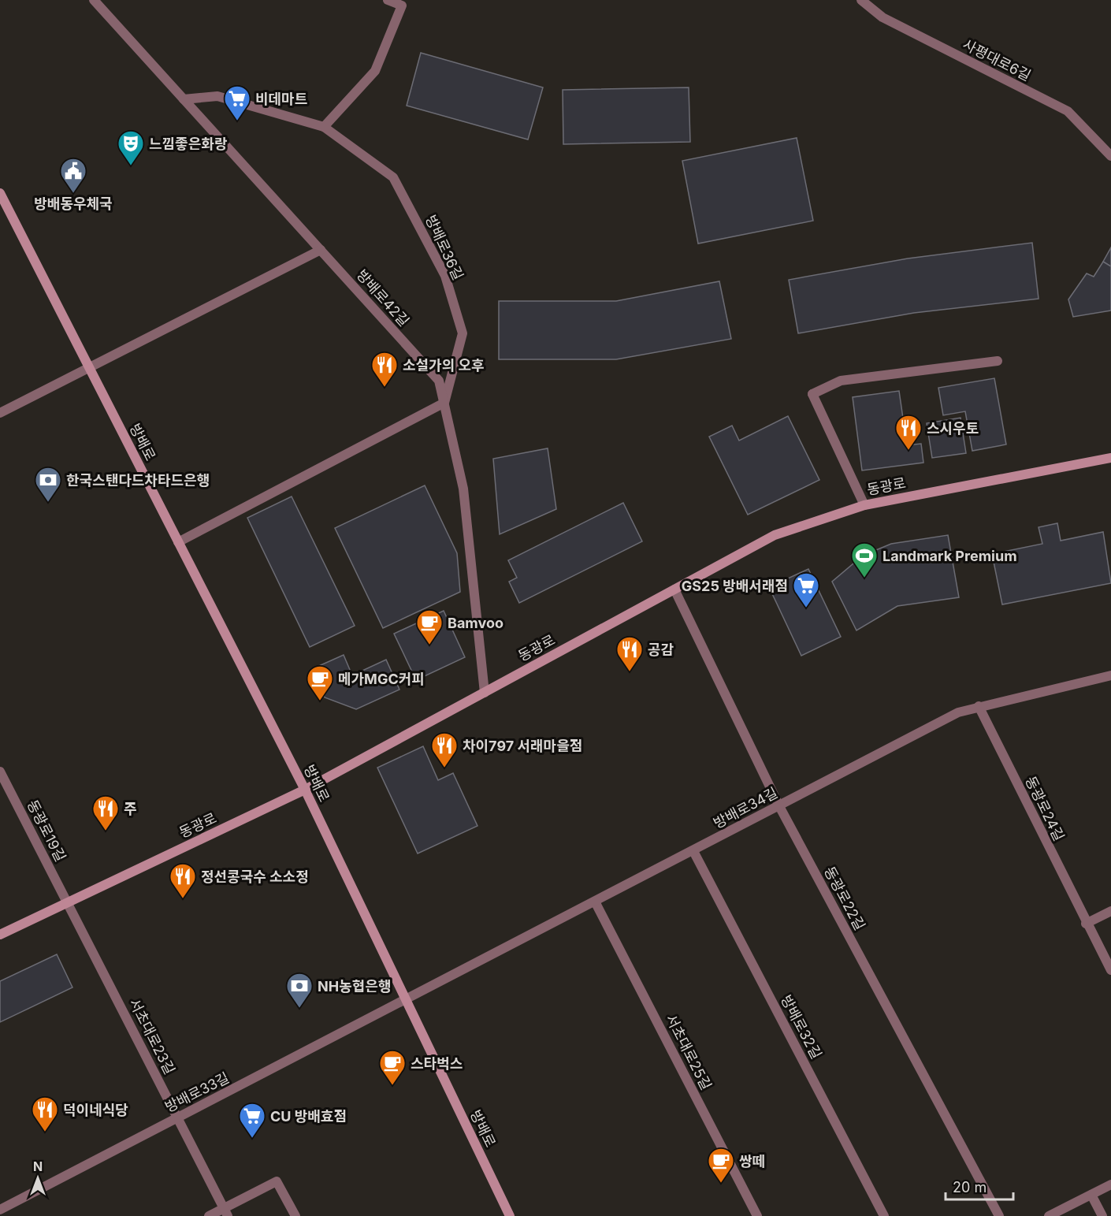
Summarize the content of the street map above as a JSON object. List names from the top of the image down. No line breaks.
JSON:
{"streets":{"street":["사평대로6길","방배로36길","방배로42길","방배로","동광로","방배로34길","동광로24길","동광로19길","동광로22길","방배로32길","서초대로23길","서초대로25길","방배로33길"]},"crossings":[["방배로36길","방배로42길"],["방배로42길","동광로"],["방배로","동광로"],["방배로","방배로34길"],["방배로","방배로33길"],["동광로","동광로19길"],["동광로","동광로22길"],["동광로","서초대로23길"],["방배로34길","동광로24길"],["방배로34길","동광로22길"],["방배로34길","방배로32길"],["방배로34길","서초대로25길"],["방배로34길","방배로33길"],["동광로19길","서초대로23길"],["서초대로23길","방배로33길"]],"places":{"supermarket":["비데마트","GS25 방배서래점","CU 방배효점"],"theatre":["느낌좋은화랑"],"public building":["방배동우체국"],"restaurant":["소설가의 오후","스시우토","공감","차이797 서래마을점","주","정선콩국수 소소정","덕이네식당"],"bank":["한국스탠다드차타드은행","NH농협은행"],"sports":["Landmark Premium"],"cafe":["Bamvoo","메가MGC커피","스타벅스","쌍떼"]},"scale_bar":"20 m","north":"top"}
